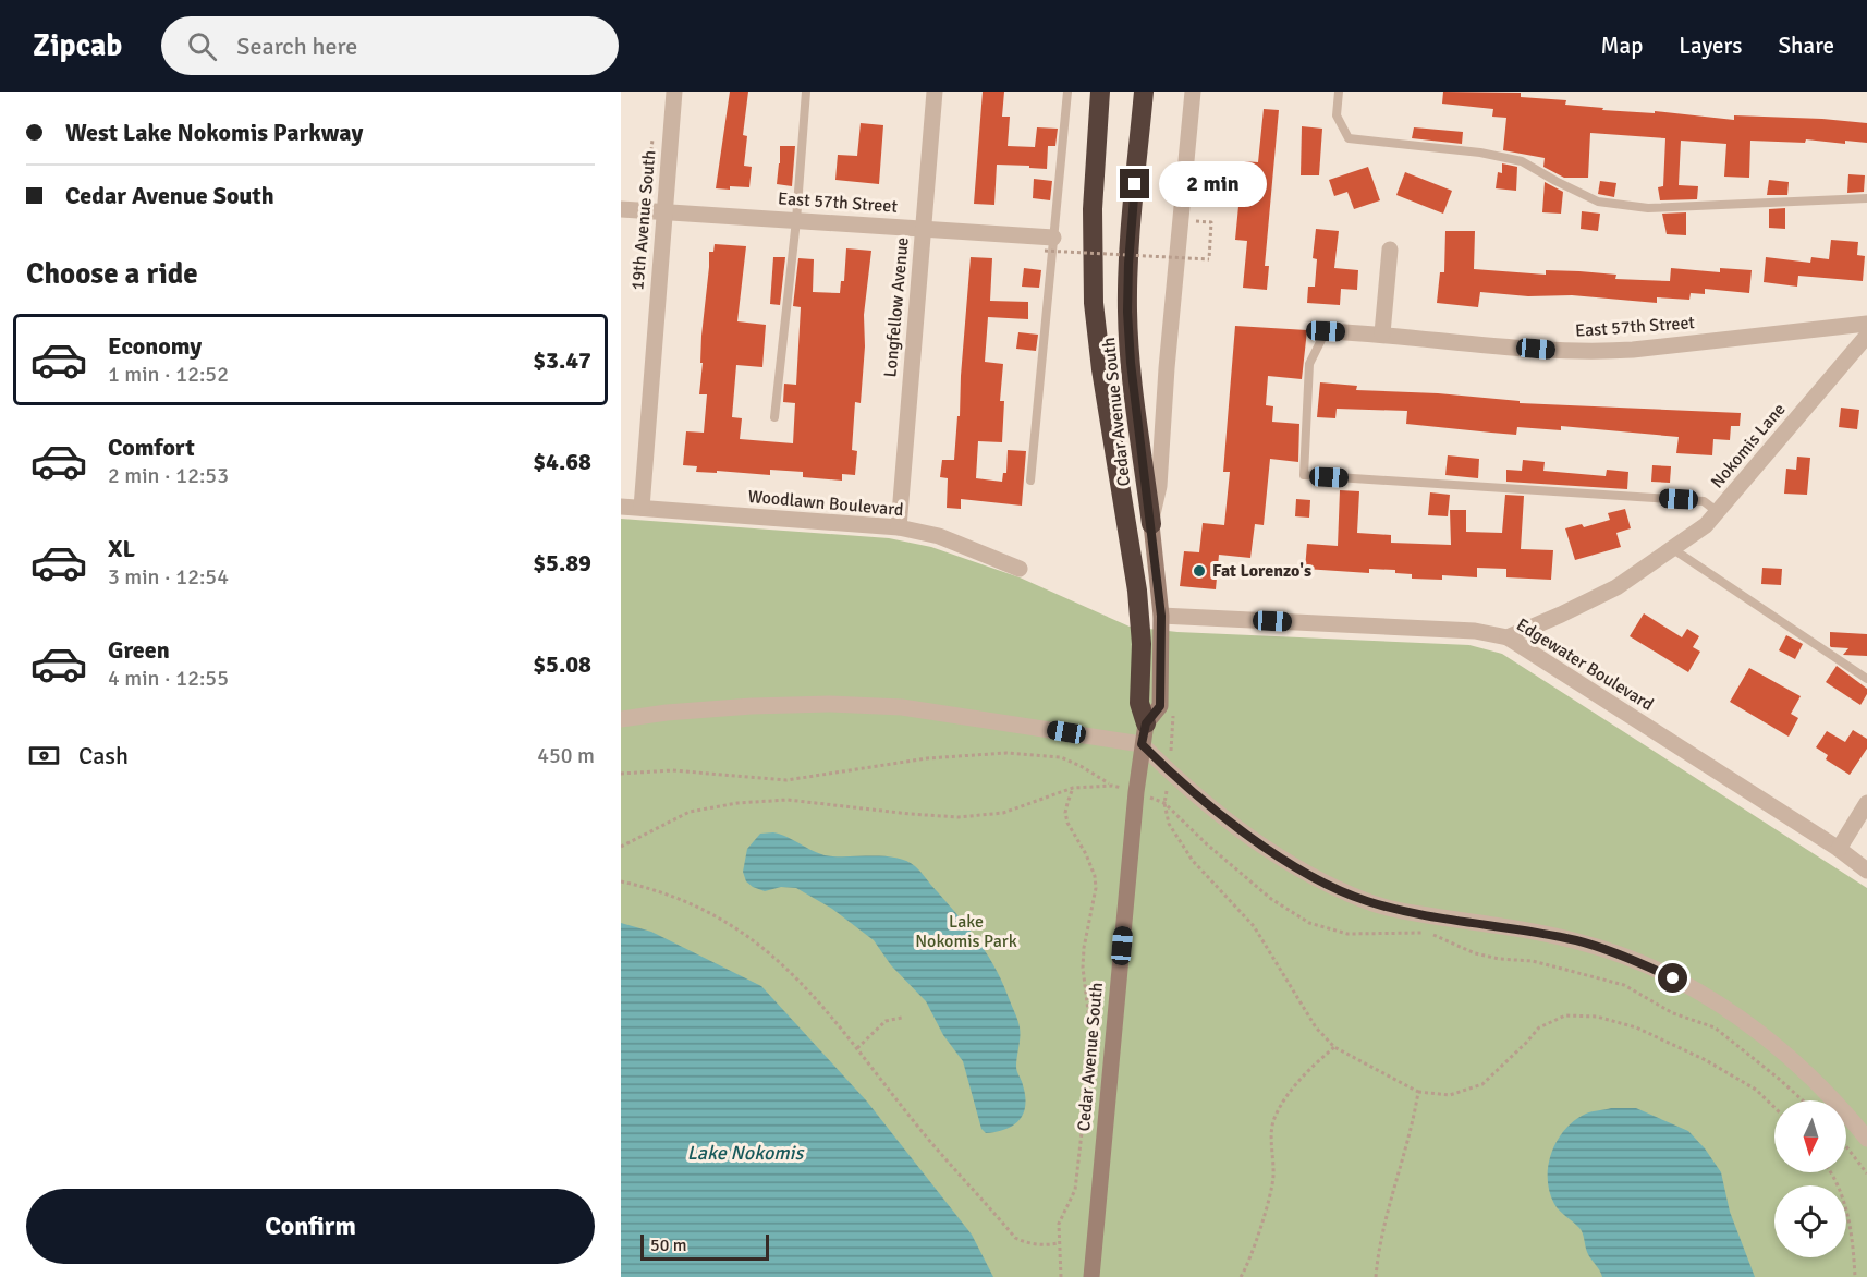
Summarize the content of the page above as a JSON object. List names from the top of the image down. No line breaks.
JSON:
{"streets":{"highway":["Cedar Avenue South"],"street":["East 57th Street","19th Avenue South","Longfellow Avenue","Nokomis Lane","Woodlawn Boulevard","Edgewater Boulevard"]},"crossings":[["East 57th Street","19th Avenue South"],["East 57th Street","Longfellow Avenue"],["19th Avenue South","Woodlawn Boulevard"],["Longfellow Avenue","Woodlawn Boulevard"],["Cedar Avenue South","Edgewater Boulevard"],["Nokomis Lane","Edgewater Boulevard"]],"water":["Lake Nokomis"],"parks":["Lake Nokomis Park"],"places":["Fat Lorenzo's"],"scale_bar":"50 m","north":"bottom","page":{"header":"Zipcab","search":"Search here","nav":["Map","Layers","Share"],"banner":["West Lake Nokomis Parkway","Cedar Avenue South"],"bubble":"2 min","heading":"Choose a ride","list":[{"name":"Economy","note":"1 min · 12:52","value":"$3.47"},{"name":"Comfort","note":"2 min · 12:53","value":"$4.68"},{"name":"XL","note":"3 min · 12:54","value":"$5.89"},{"name":"Green","note":"4 min · 12:55","value":"$5.08"}],"pay":["Cash","450 m"],"buttons":"Confirm","scale":"50 m"}}
